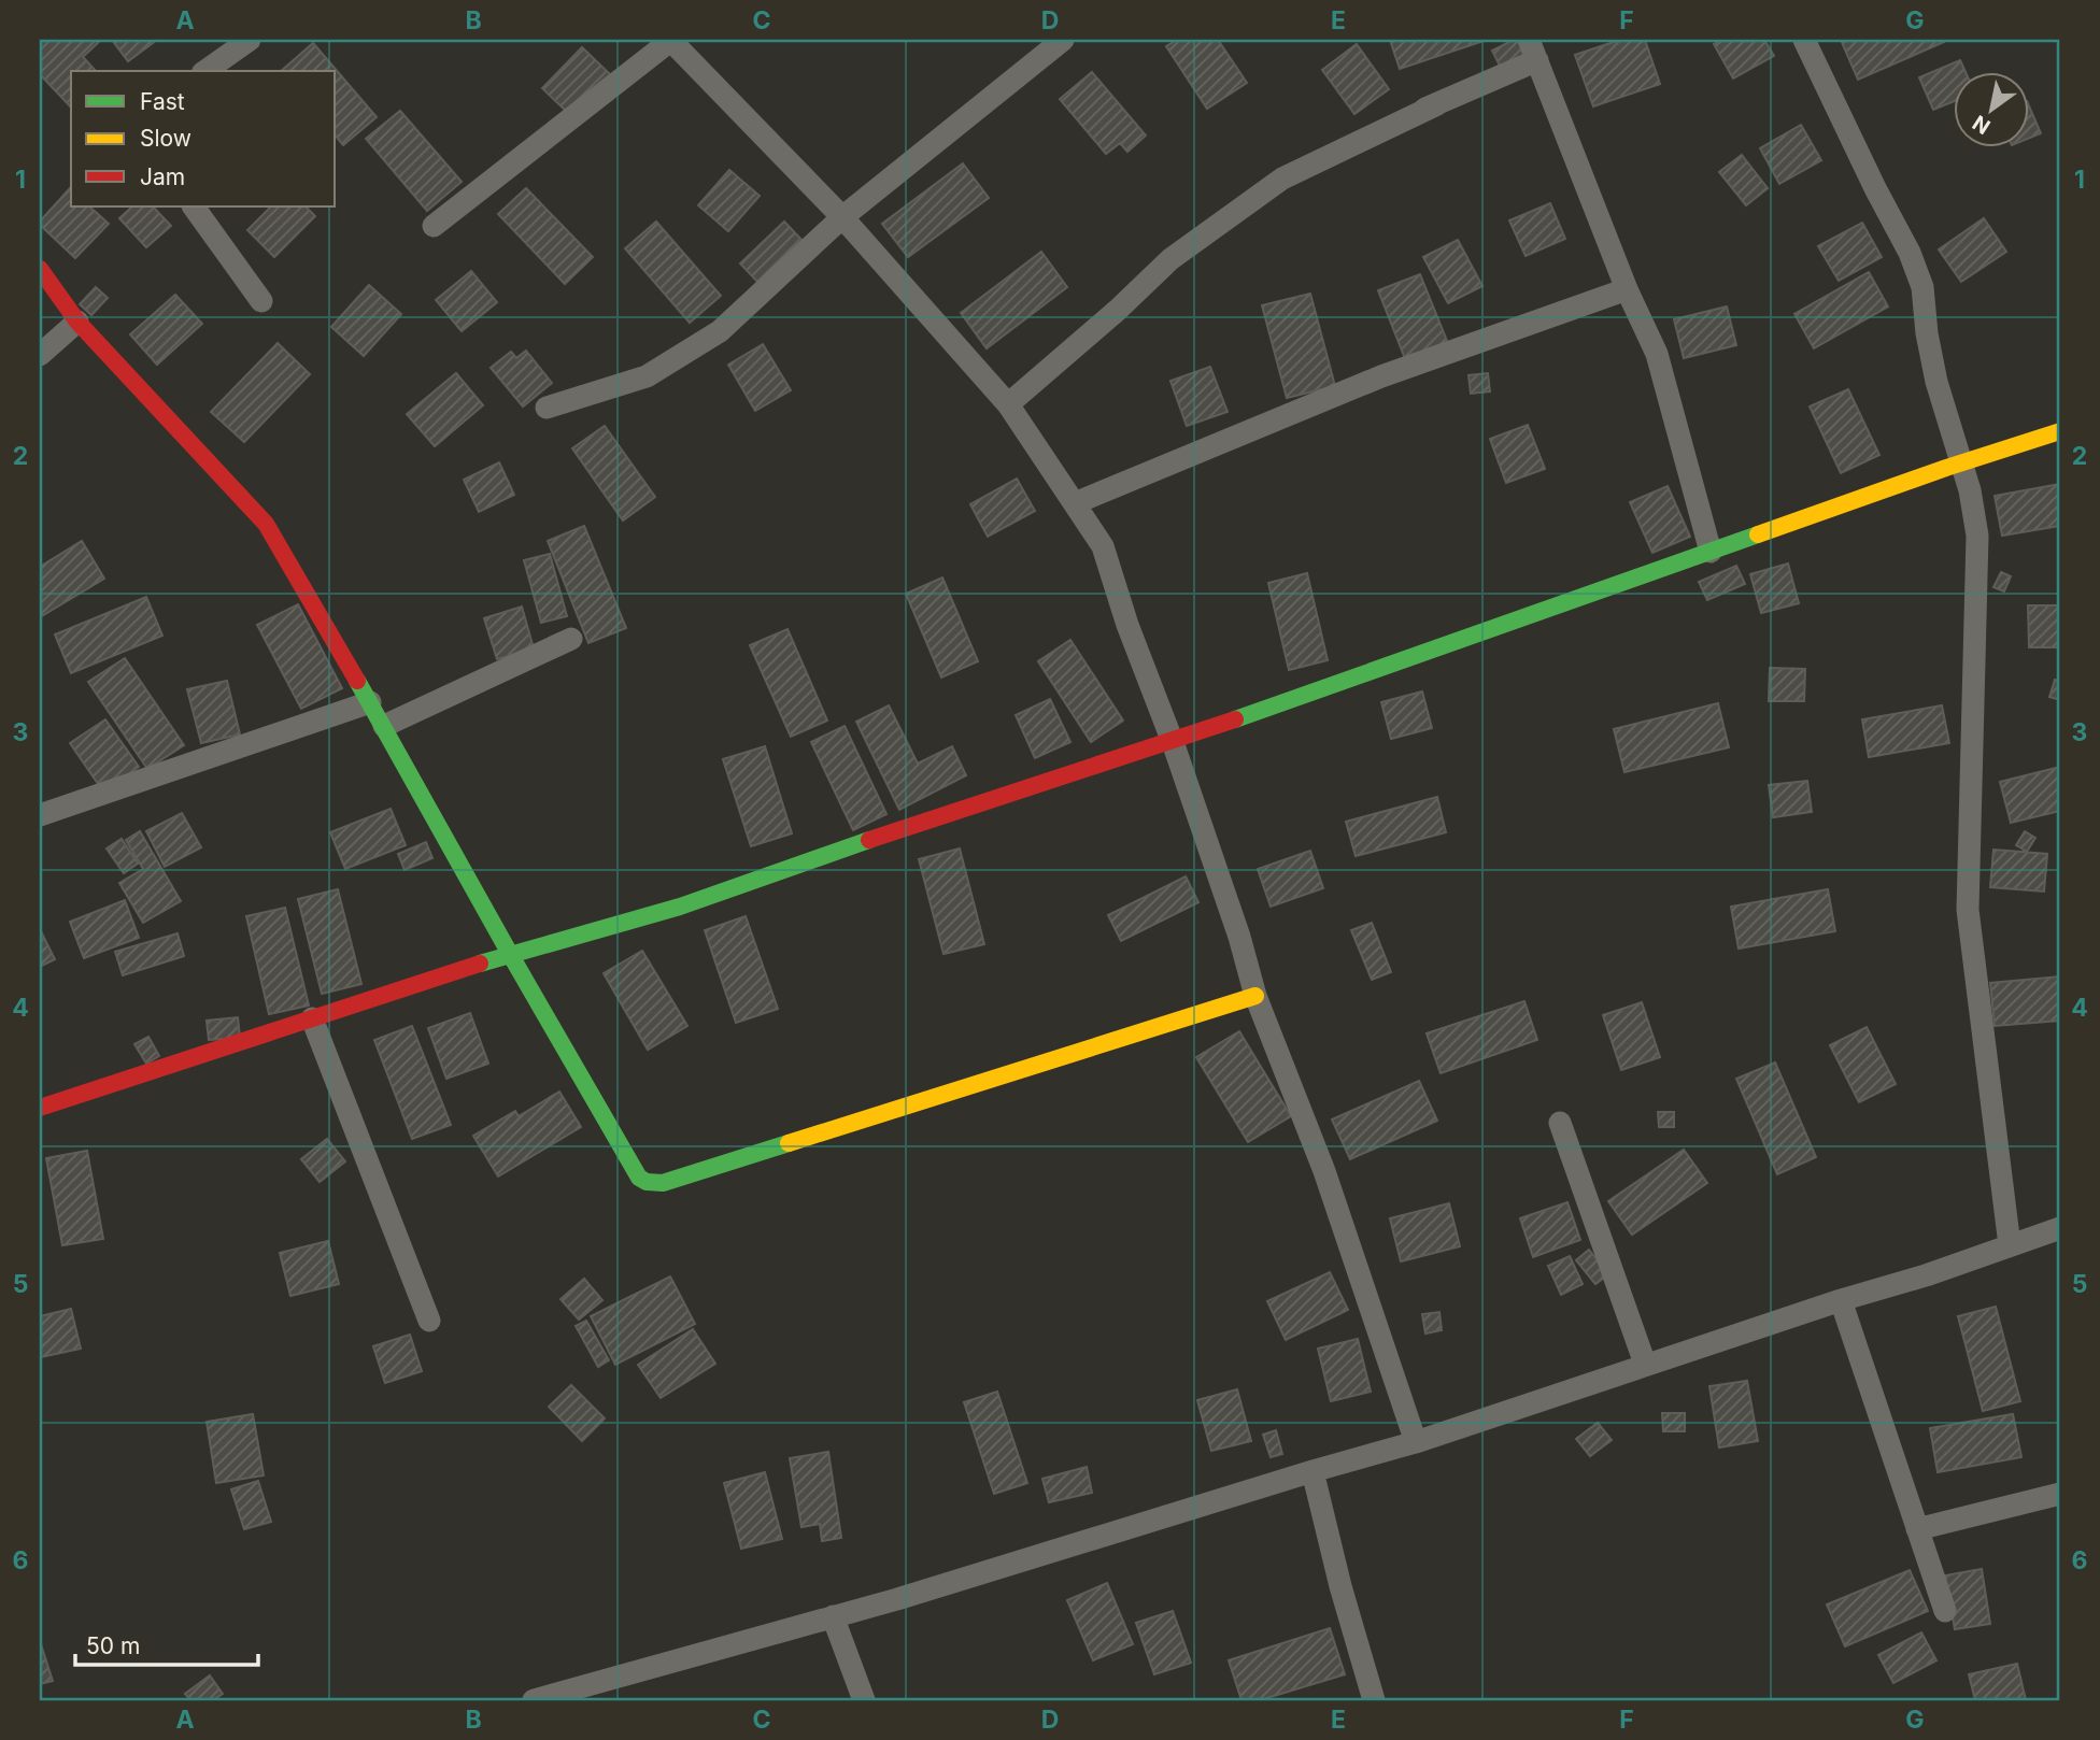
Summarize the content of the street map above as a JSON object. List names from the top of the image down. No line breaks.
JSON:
{"legend":["Fast","Slow","Jam"],"scale_bar":"50 m","north":"bottom left","grid":{"columns":["A","B","C","D","E","F","G"],"rows":["1","2","3","4","5","6"]}}
